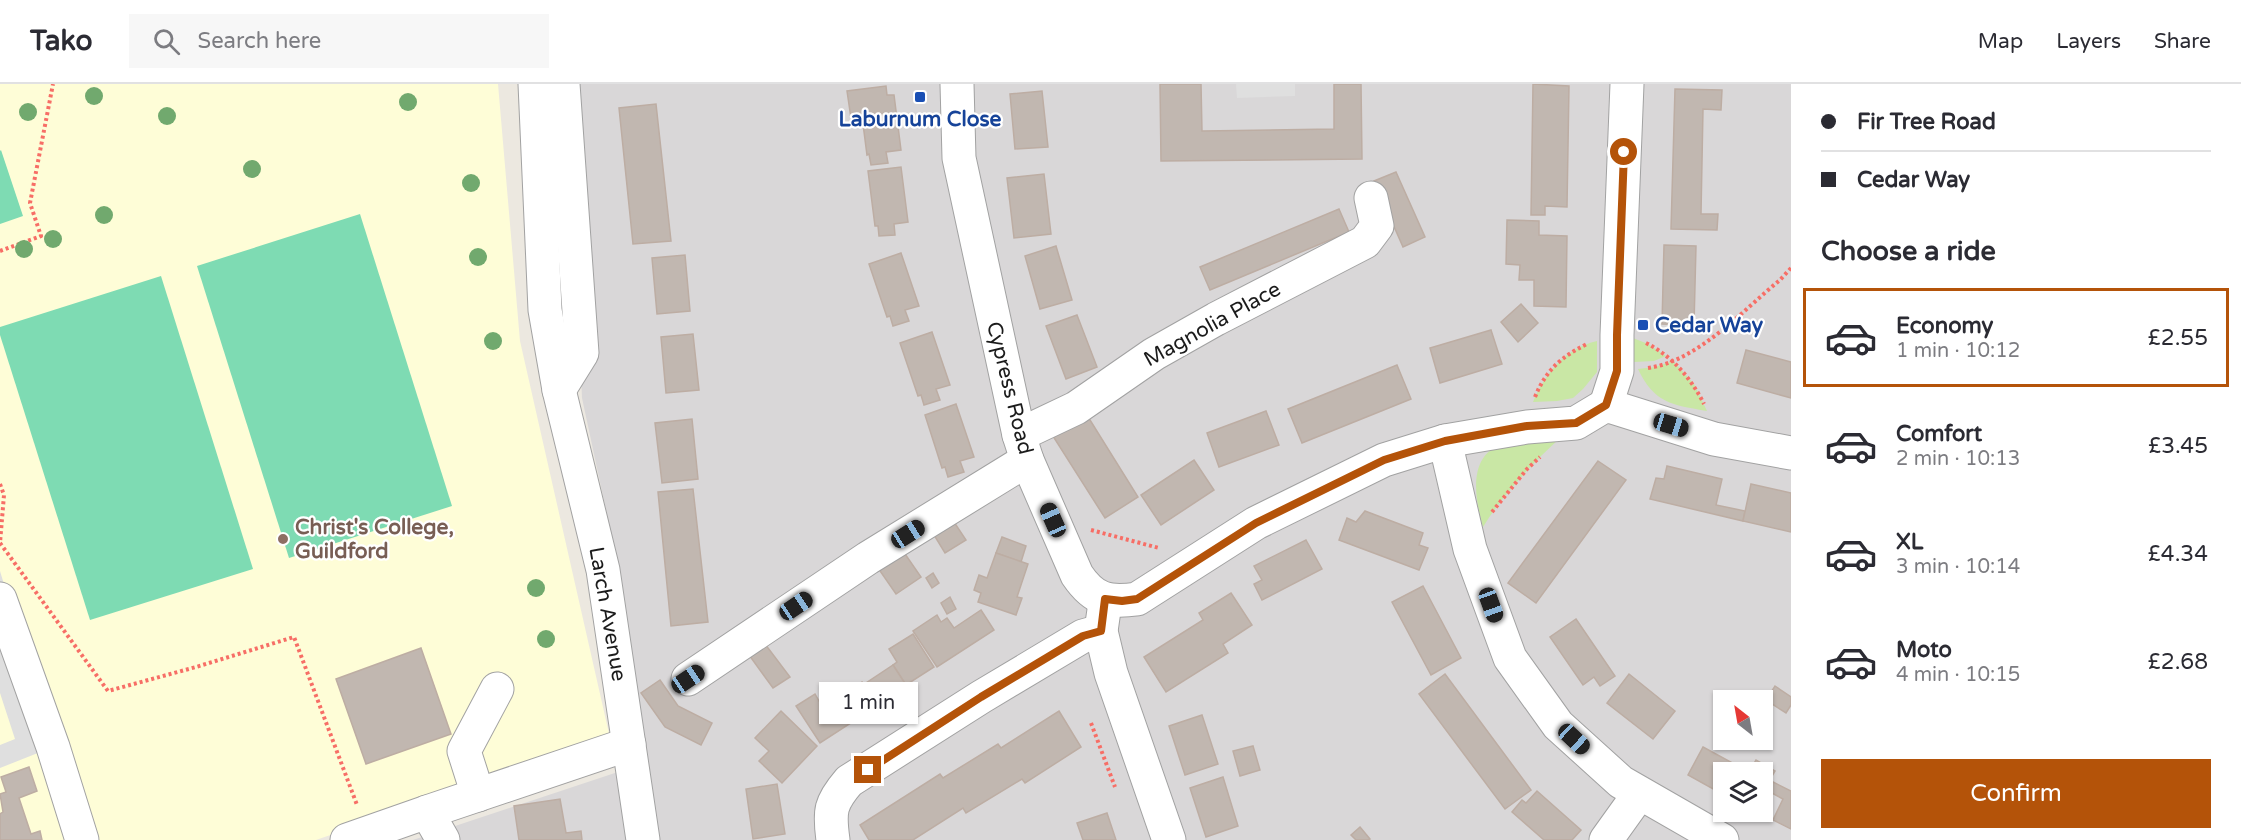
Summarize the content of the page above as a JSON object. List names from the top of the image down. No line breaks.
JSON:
{"streets":{"street":["Magnolia Place","Cypress Road","Larch Avenue"]},"crossings":[["Magnolia Place","Cypress Road"]],"places":{"transit":["Laburnum Close","Cedar Way"],"other":["Christ's College, Guildford"]},"north":"top left","page":{"header":"Tako","search":"Search here","nav":["Map","Layers","Share"],"banner":["Fir Tree Road","Cedar Way"],"heading":"Choose a ride","list":[{"name":"Economy","note":"1 min · 10:12","value":"£2.55"},{"name":"Comfort","note":"2 min · 10:13","value":"£3.45"},{"name":"XL","note":"3 min · 10:14","value":"£4.34"},{"name":"Moto","note":"4 min · 10:15","value":"£2.68"}],"bubble":"1 min","buttons":"Confirm"}}
